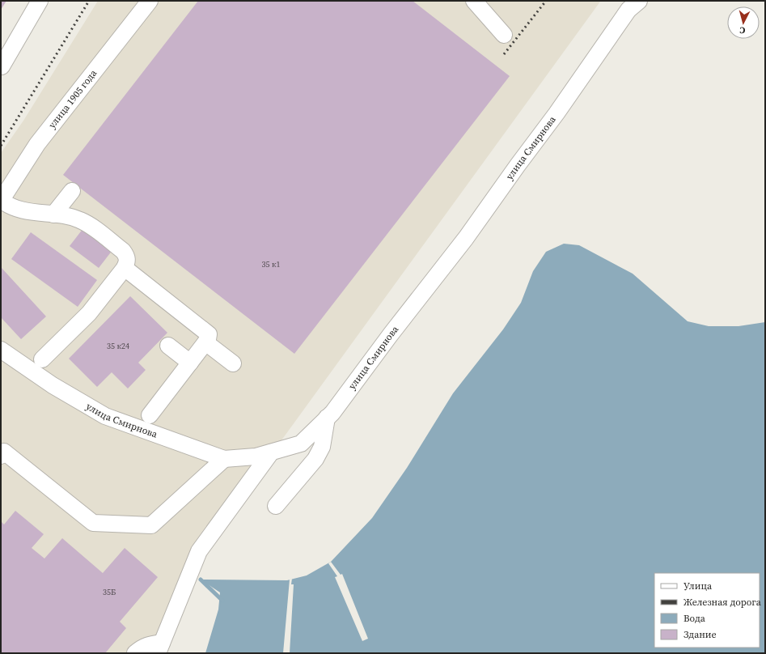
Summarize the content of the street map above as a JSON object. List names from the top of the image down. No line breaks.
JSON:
{"streets":{"street":["улица 1905 года","улица Смирнова"]},"house_numbers":["35 к1","35 к24","35Б"],"legend":["Улица","Железная дорога","Вода","Здание"],"north":"bottom"}
